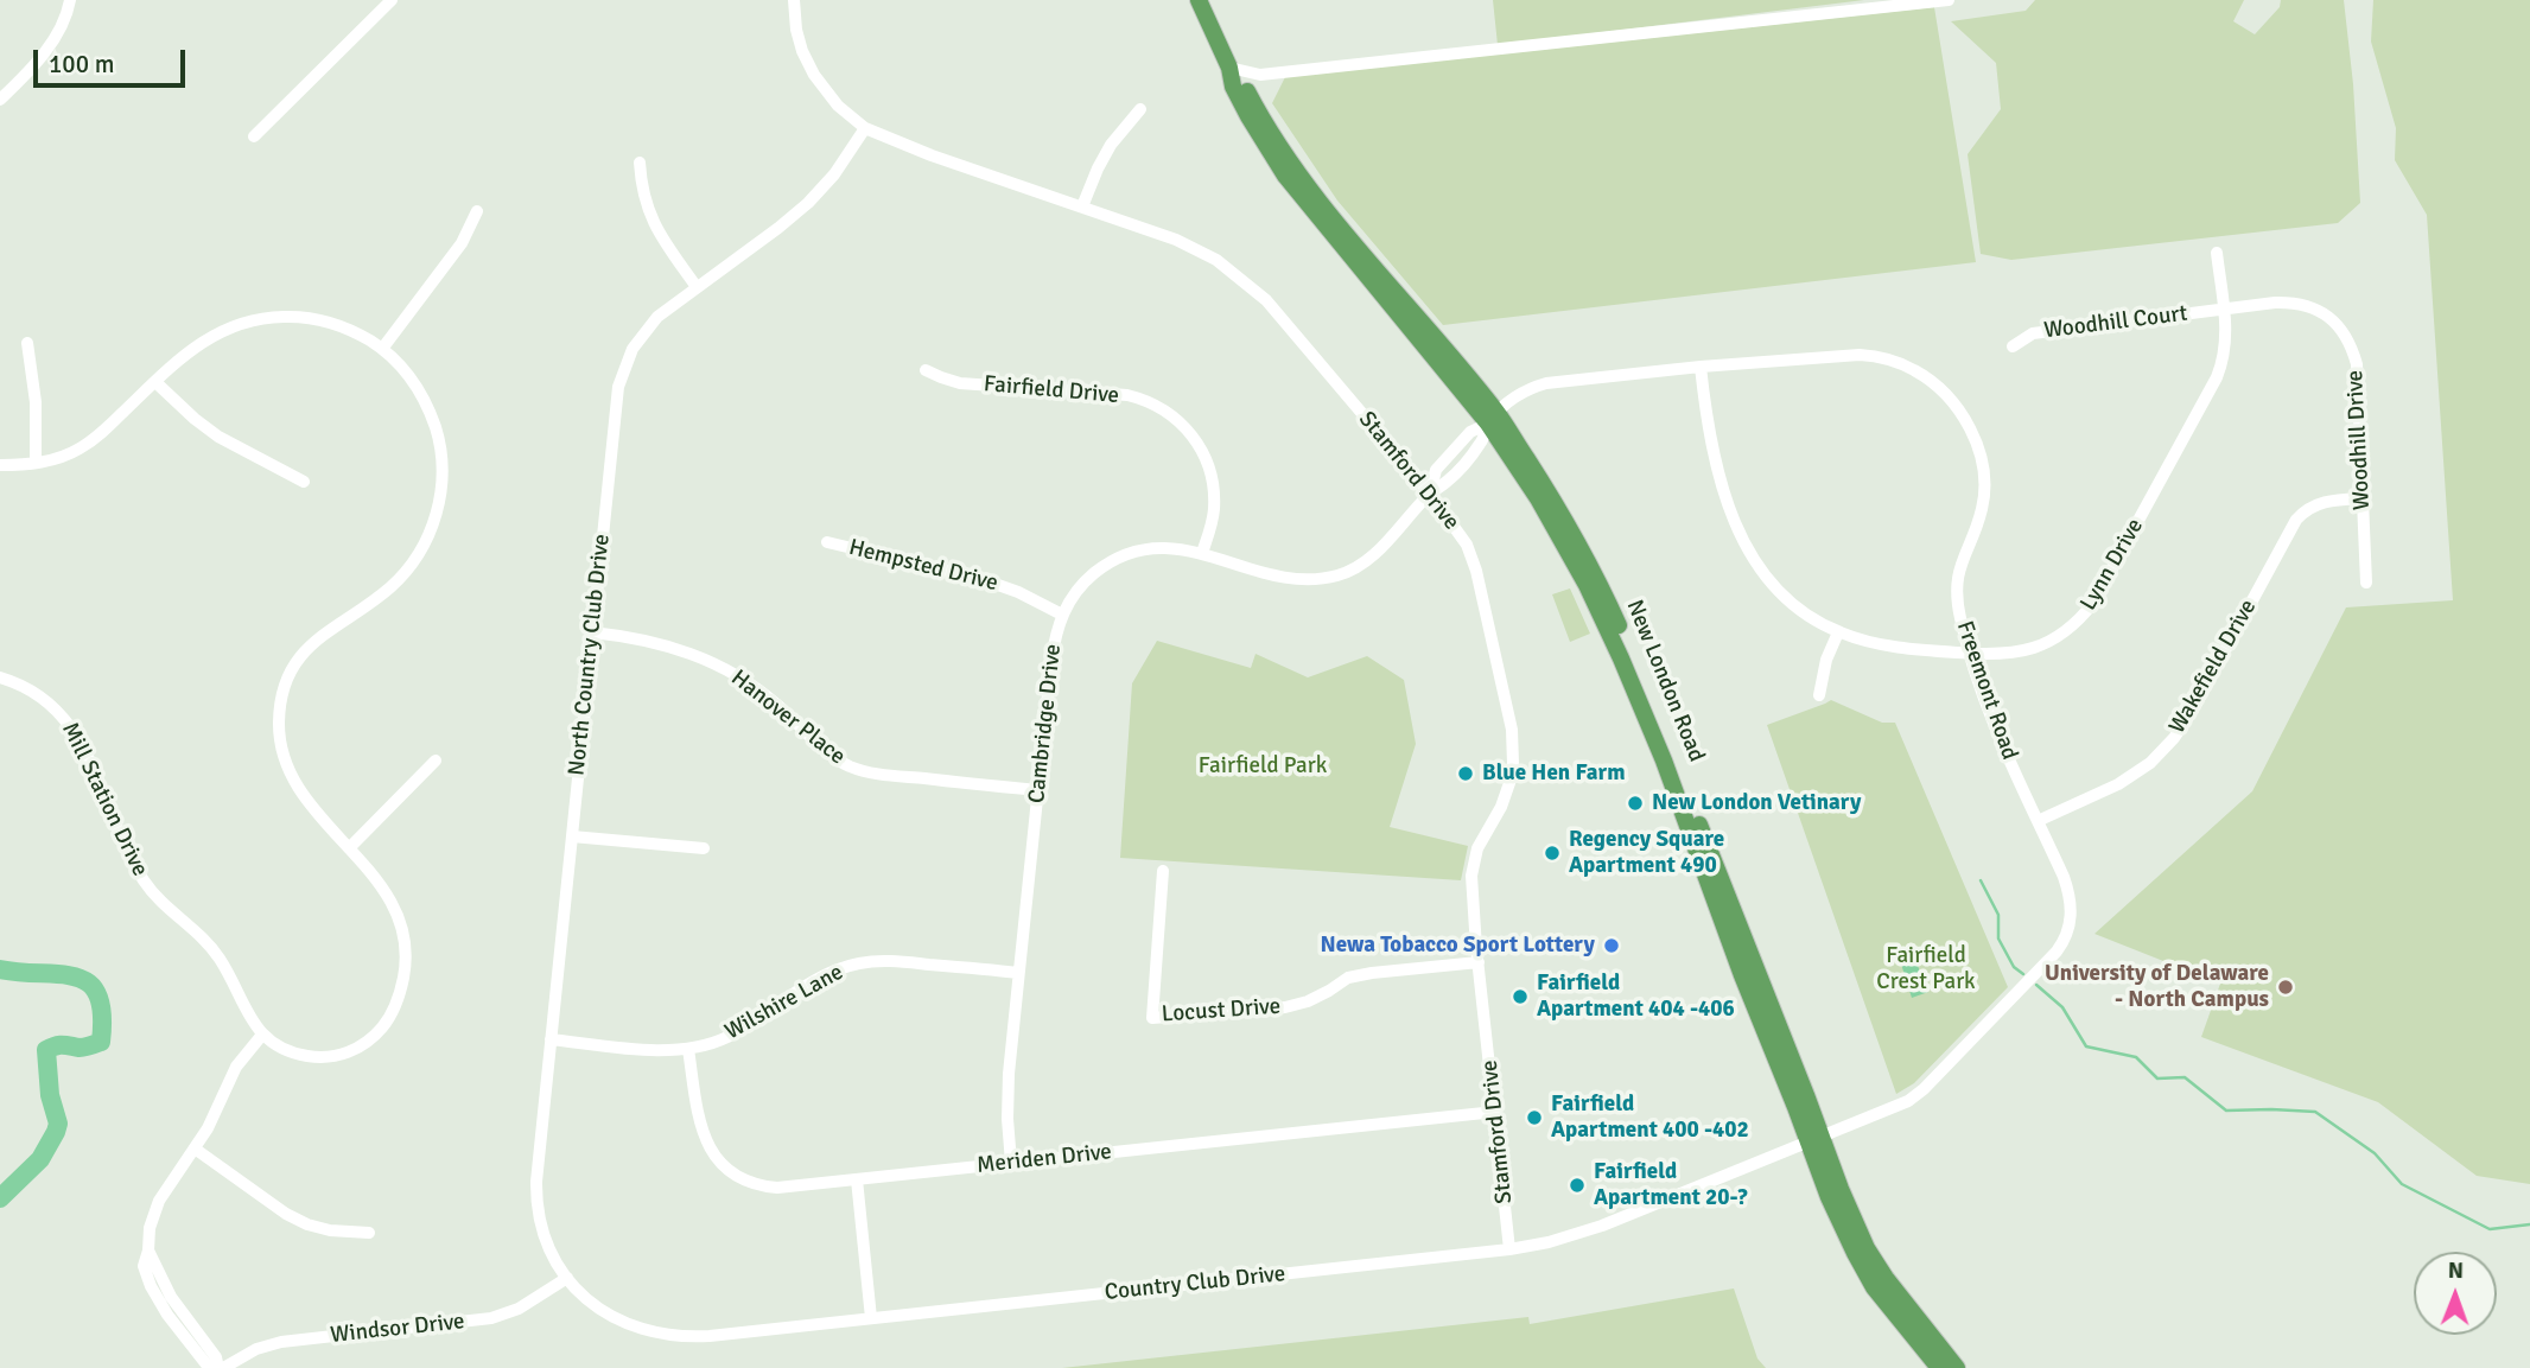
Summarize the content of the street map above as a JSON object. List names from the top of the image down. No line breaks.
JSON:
{"streets":{"main road":["New London Road"],"street":["Woodhill Court","Fairfield Drive","Woodhill Drive","Stamford Drive","Lynn Drive","Hempsted Drive","North Country Club Drive","Wakefield Drive","Freemont Road","Hanover Place","Cambridge Drive","Mill Station Drive","Wilshire Lane","Locust Drive","Meriden Drive","Country Club Drive","Windsor Drive"]},"crossings":[["Woodhill Court","Woodhill Drive"],["Woodhill Court","Lynn Drive"],["Fairfield Drive","Cambridge Drive"],["Woodhill Drive","Lynn Drive"],["Woodhill Drive","Wakefield Drive"],["Stamford Drive","North Country Club Drive"],["Stamford Drive","Cambridge Drive"],["Stamford Drive","Locust Drive"],["Stamford Drive","Meriden Drive"],["Stamford Drive","Country Club Drive"],["Lynn Drive","Freemont Road"],["Hempsted Drive","Cambridge Drive"],["North Country Club Drive","Hanover Place"],["North Country Club Drive","Wilshire Lane"],["North Country Club Drive","Country Club Drive"],["North Country Club Drive","Windsor Drive"],["Wakefield Drive","Freemont Road"],["New London Road","Freemont Road"],["New London Road","Cambridge Drive"],["New London Road","Country Club Drive"],["Freemont Road","Cambridge Drive"],["Freemont Road","Country Club Drive"],["Hanover Place","Cambridge Drive"],["Cambridge Drive","Wilshire Lane"],["Cambridge Drive","Meriden Drive"],["Wilshire Lane","Meriden Drive"],["Country Club Drive","Windsor Drive"]],"parks":["Fairfield Park","Fairfield Crest Park"],"places":["Blue Hen Farm","New London Vetinary","Regency Square Apartment 490","Newa Tobacco Sport Lottery","University of Delaware - North Campus","Fairfield Apartment 404 -406","Fairfield Apartment 400 -402","Fairfield Apartment 20-?"],"scale_bar":"100 m","north":"top"}
